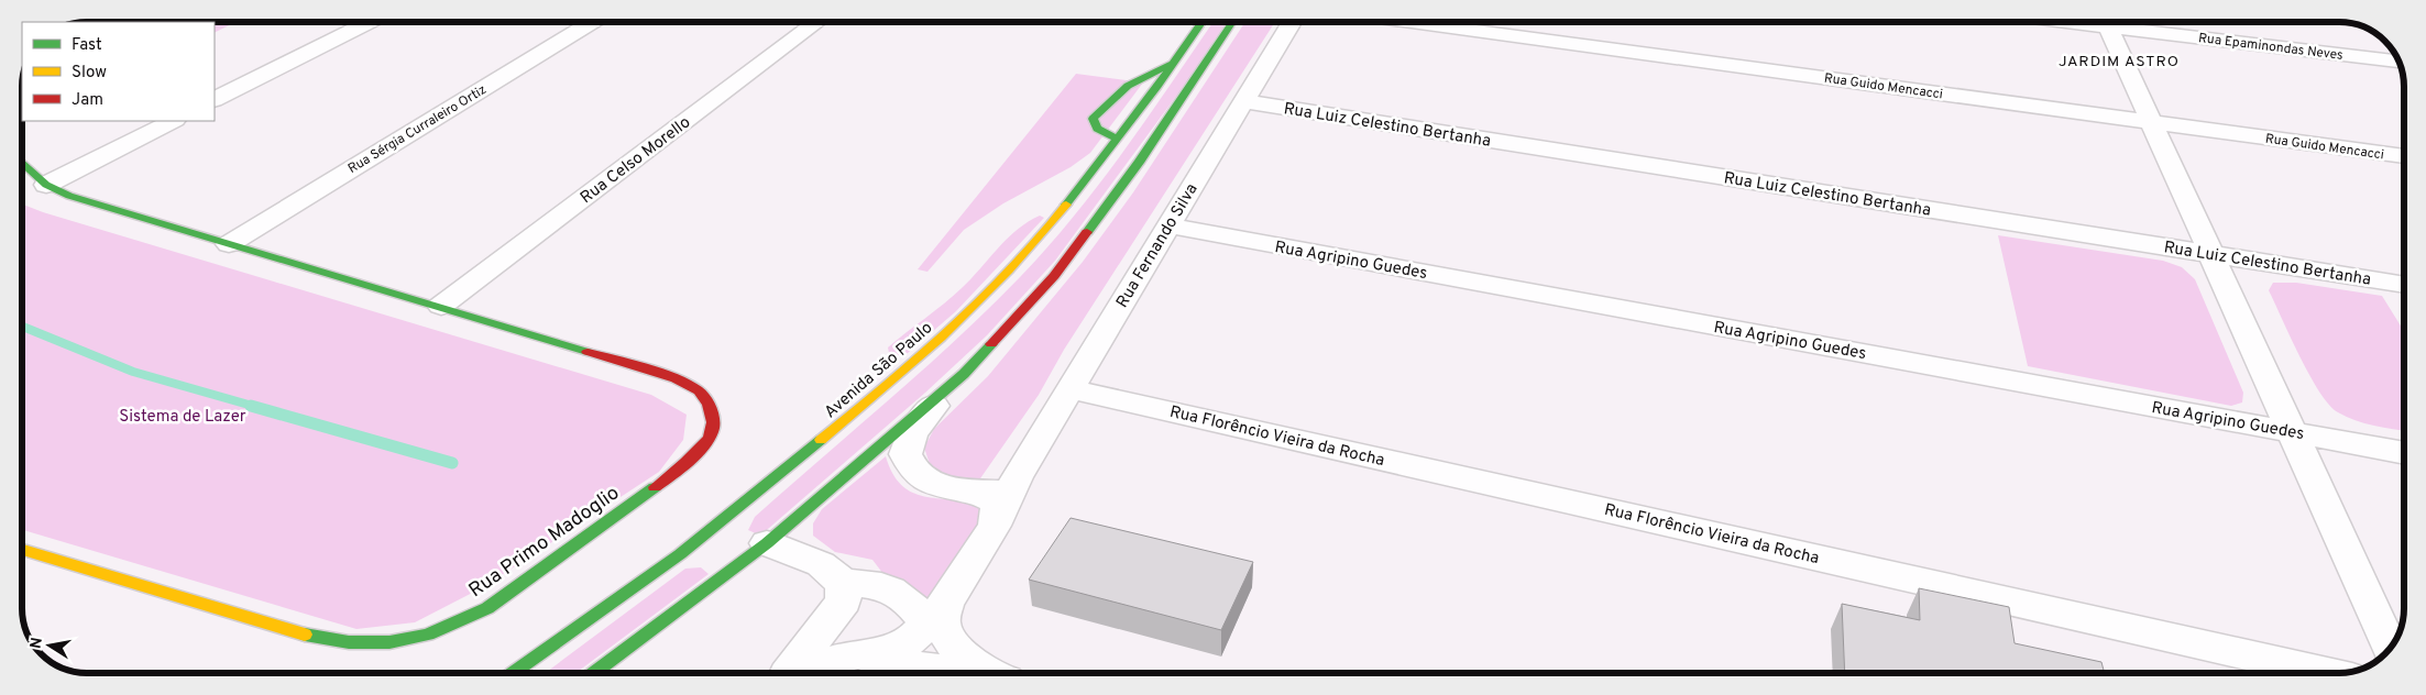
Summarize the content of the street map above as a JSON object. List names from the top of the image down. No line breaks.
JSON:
{"streets":{"main road":["Avenida São Paulo","Rua Primo Madoglio"],"street":["Rua Epaminondas Neves","Rua Guido Mencacci","Rua Luiz Celestino Bertanha","Rua Sérgia Curraleiro Ortiz","Rua Celso Morello","Rua Fernando Silva","Rua Agripino Guedes","Rua Florêncio Vieira da Rocha"]},"crossings":[["Rua Luiz Celestino Bertanha","Rua Fernando Silva"],["Rua Celso Morello","Rua Primo Madoglio"],["Rua Fernando Silva","Rua Agripino Guedes"],["Rua Fernando Silva","Rua Florêncio Vieira da Rocha"]],"districts":["JARDIM ASTRO"],"parks":["Sistema de Lazer"],"legend":["Fast","Slow","Jam"],"north":"left"}
